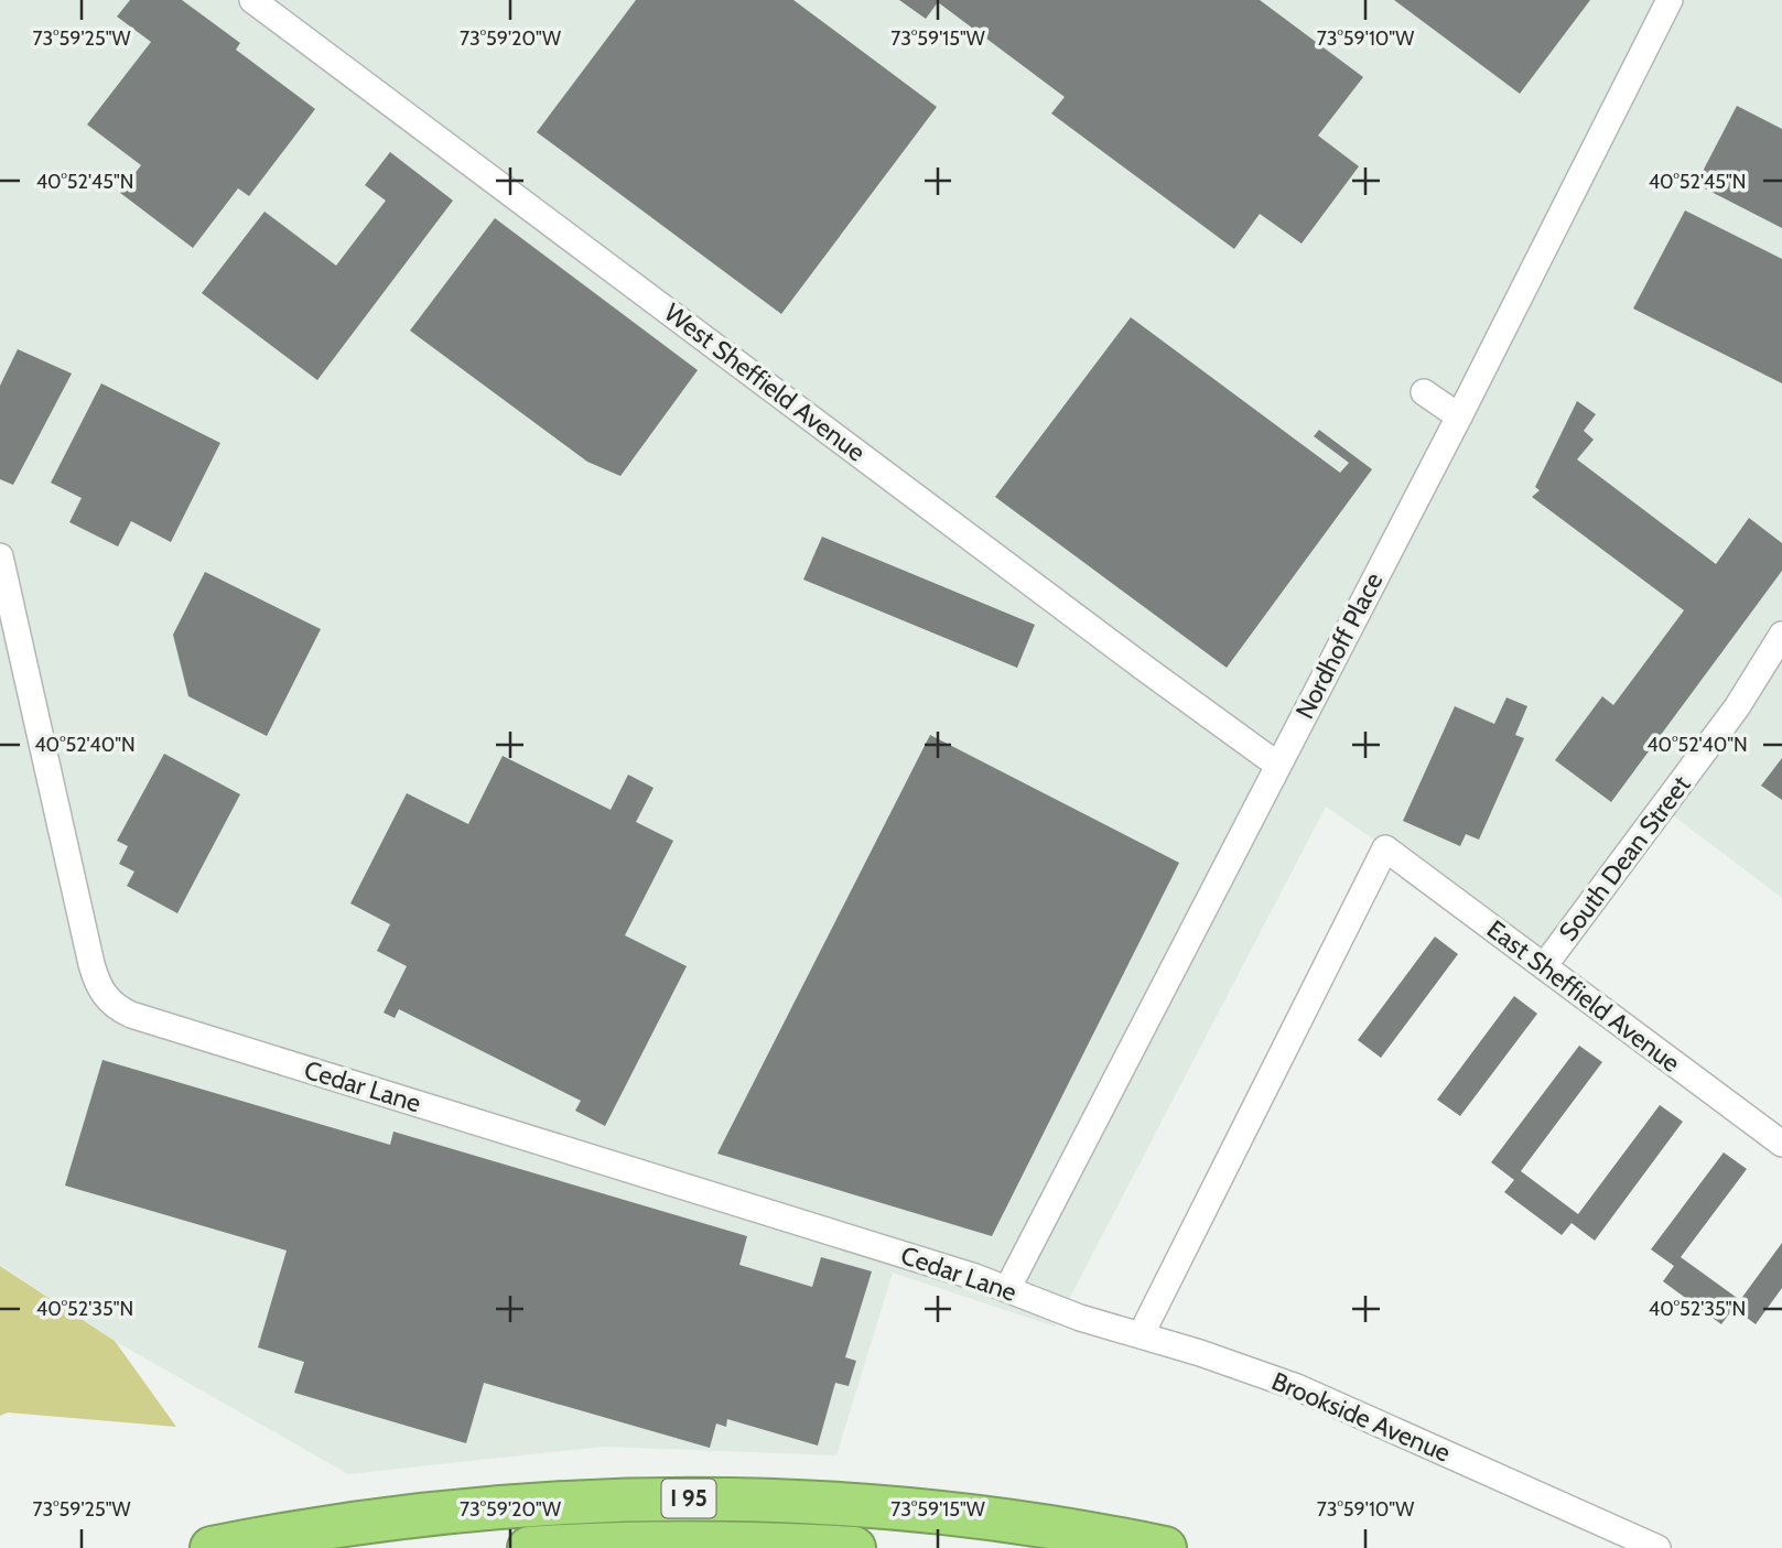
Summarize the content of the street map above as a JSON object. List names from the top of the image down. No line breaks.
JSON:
{"streets":{"highway":["I 95"],"street":["West Sheffield Avenue","Nordhoff Place","South Dean Street","East Sheffield Avenue","Cedar Lane","Brookside Avenue"]},"crossings":[["West Sheffield Avenue","Nordhoff Place"],["Nordhoff Place","Cedar Lane"],["South Dean Street","East Sheffield Avenue"],["East Sheffield Avenue","Brookside Avenue"],["Cedar Lane","Brookside Avenue"]],"coordinates":["73°59'25\"W","73°59'20\"W","73°59'15\"W","73°59'10\"W","40°52'45\"N","40°52'40\"N","40°52'35\"N"]}
